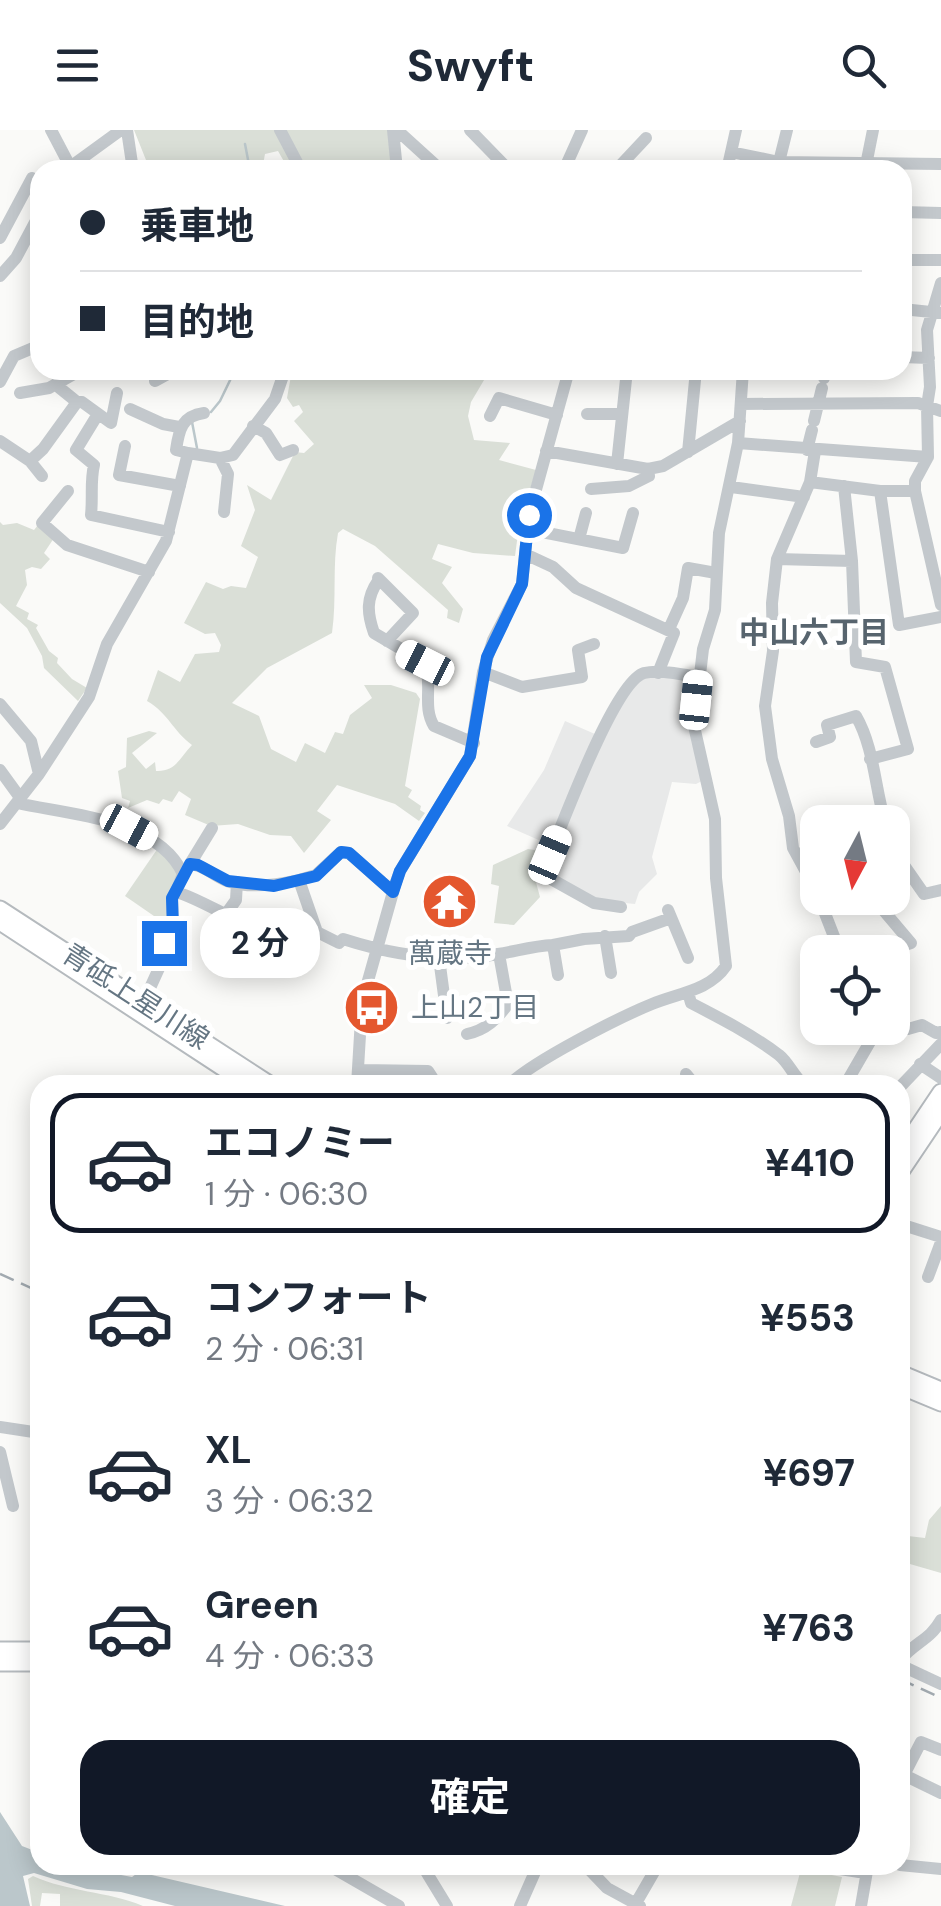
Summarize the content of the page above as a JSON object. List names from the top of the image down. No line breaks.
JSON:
{"streets":{"main road":["青砥上星川線"]},"districts":["中山六丁目"],"places":{"temple":["萬蔵寺"],"bus stop":["上山2丁目"]},"north":"bottom","page":{"header":"Swyft","banner":["乗車地","目的地"],"bubble":"2 分","list":[{"name":"エコノミー","note":"1 分 · 06:30","value":"¥410"},{"name":"コンフォート","note":"2 分 · 06:31","value":"¥553"},{"name":"XL","note":"3 分 · 06:32","value":"¥697"},{"name":"Green","note":"4 分 · 06:33","value":"¥763"}],"buttons":"確定"}}
